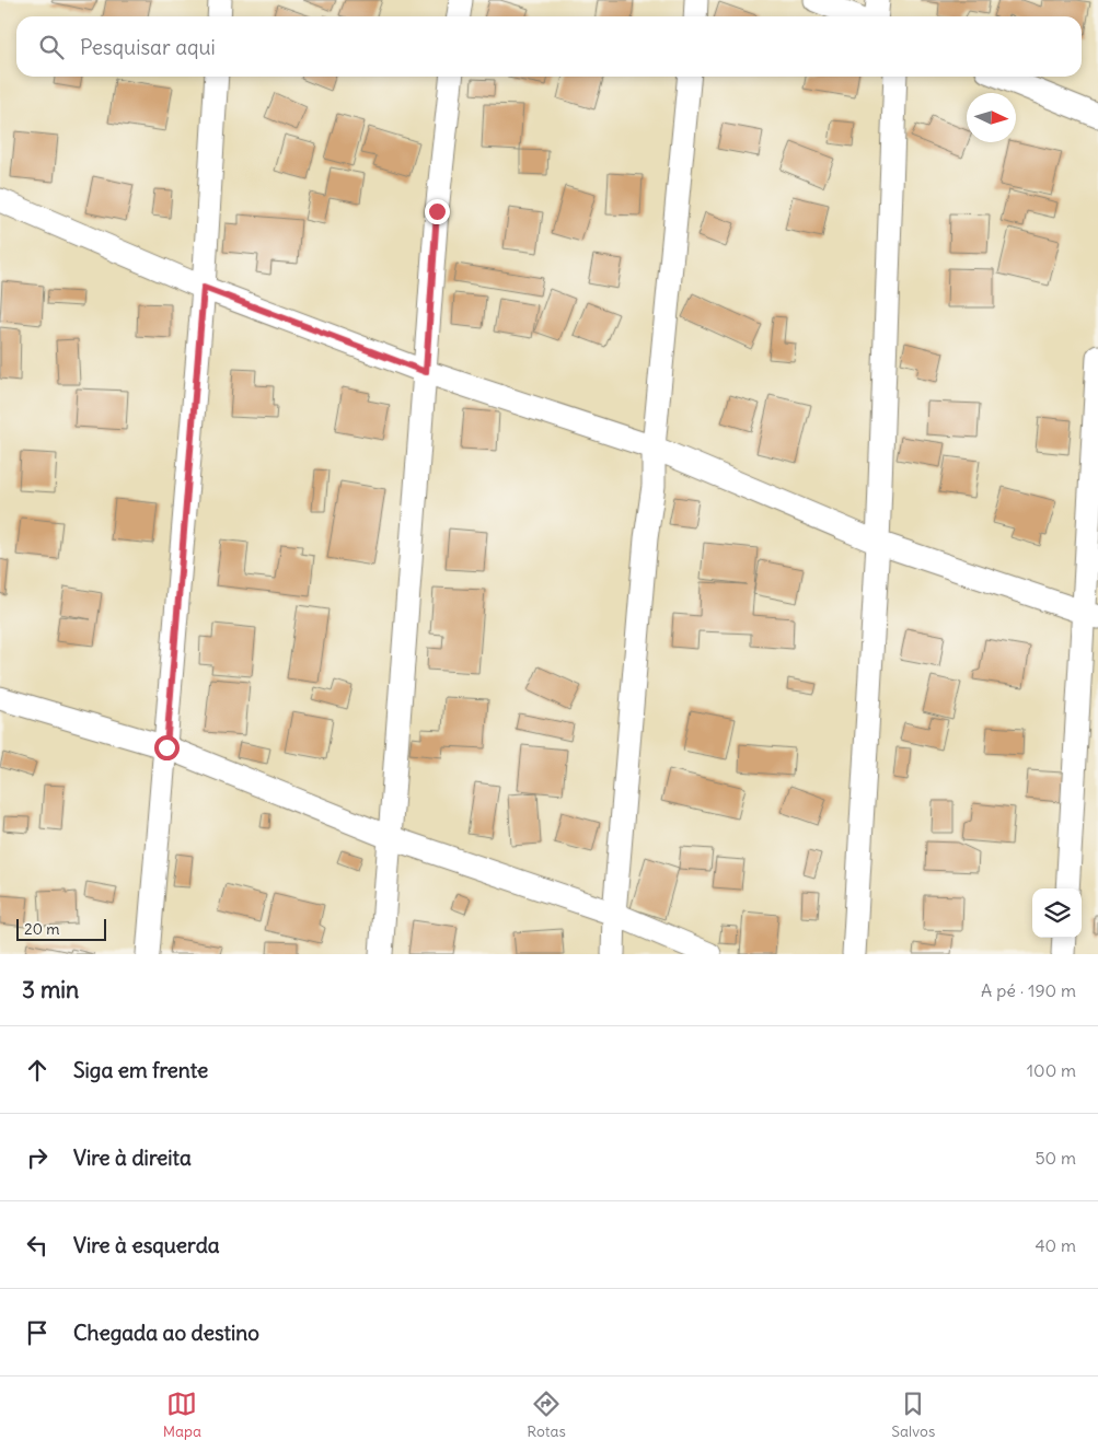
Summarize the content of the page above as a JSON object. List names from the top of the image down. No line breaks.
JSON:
{"scale_bar":"20 m","north":"right","page":{"search":"Pesquisar aqui","scale":"20 m","heading":["3 min","A pé · 190 m"],"list":[["Siga em frente","100 m"],["Vire à direita","50 m"],["Vire à esquerda","40 m"],"Chegada ao destino"],"nav":["Mapa","Rotas","Salvos"]}}
